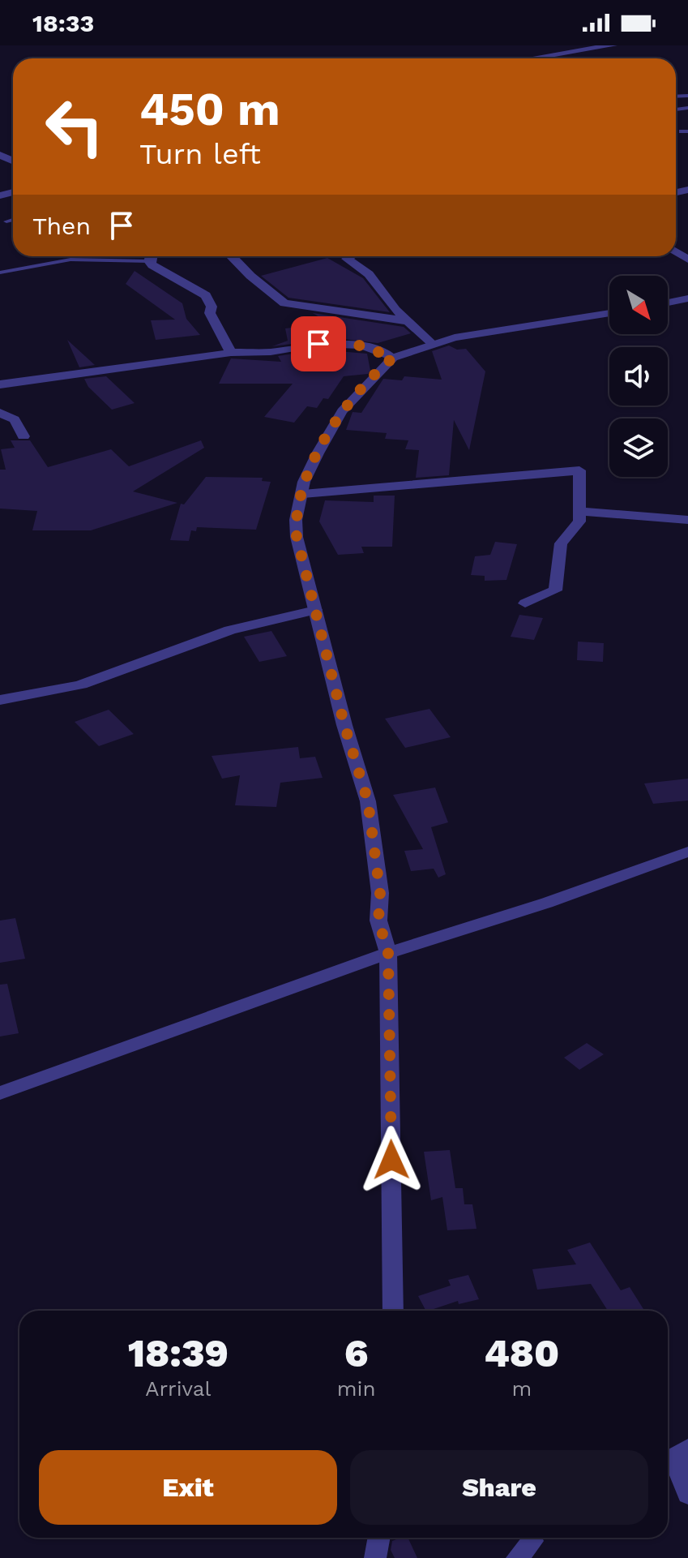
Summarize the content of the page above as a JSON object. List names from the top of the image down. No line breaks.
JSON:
{"north":"bottom right","page":{"status":"18:33","turn":["450 m","Turn left"],"then":"Then","eta":["18:39","Arrival","6","min","480","m"],"buttons":["Exit","Share"]}}
